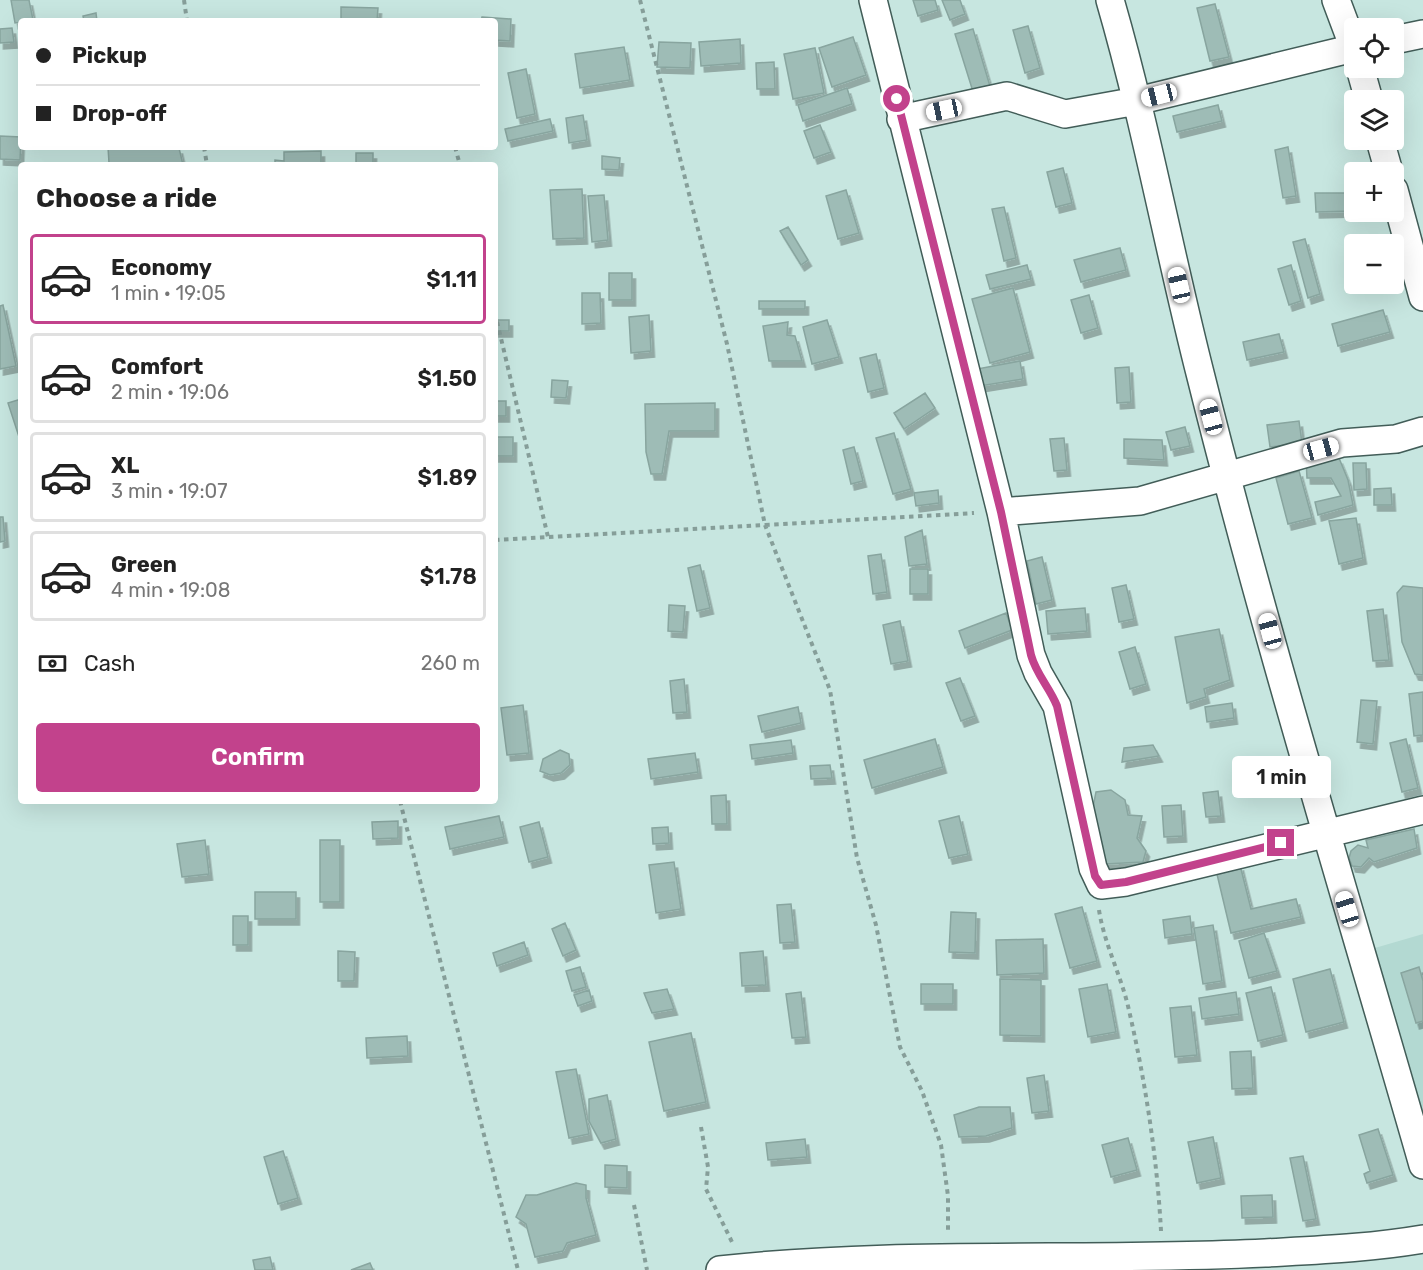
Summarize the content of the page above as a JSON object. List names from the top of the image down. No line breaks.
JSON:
{"page":{"map_buttons":["+","−"],"banner":["Pickup","Drop-off"],"heading":"Choose a ride","list":[{"name":"Economy","note":"1 min · 19:05","value":"$1.11"},{"name":"Comfort","note":"2 min · 19:06","value":"$1.50"},{"name":"XL","note":"3 min · 19:07","value":"$1.89"},{"name":"Green","note":"4 min · 19:08","value":"$1.78"}],"pay":["Cash","260 m"],"buttons":"Confirm","bubble":"1 min"}}
